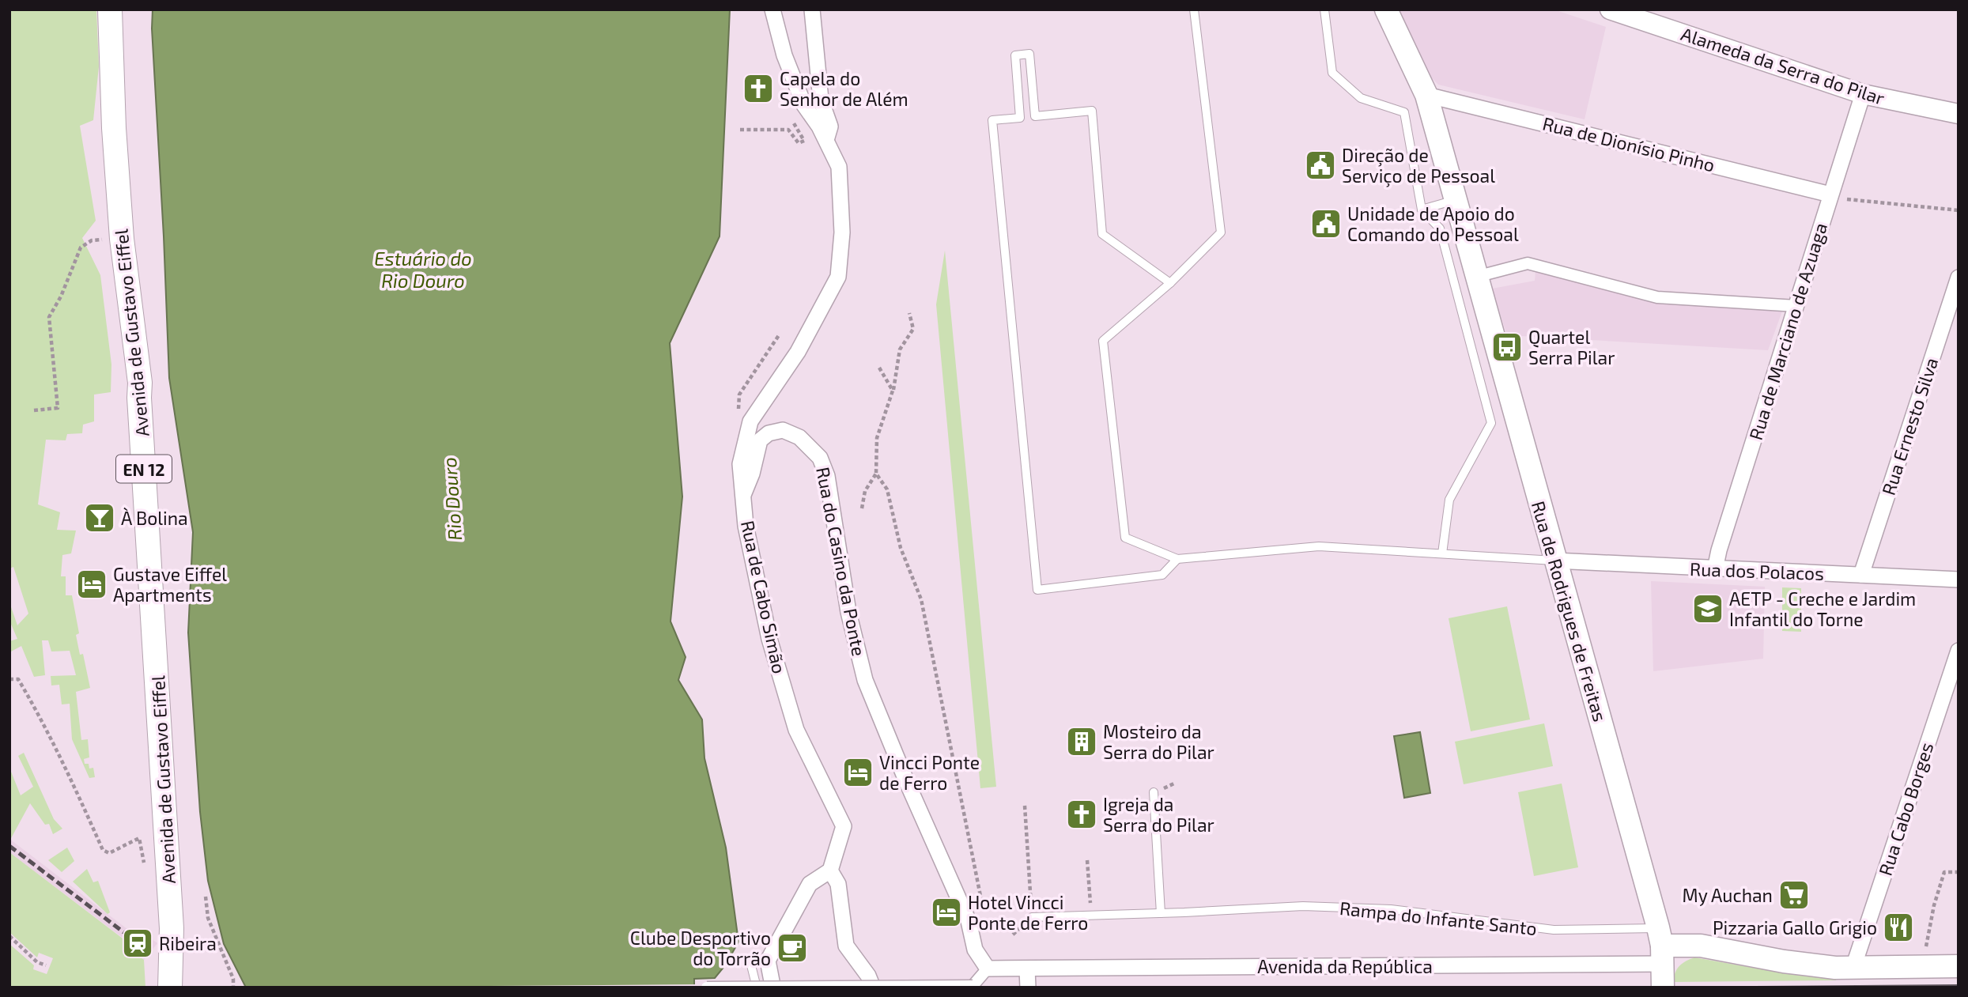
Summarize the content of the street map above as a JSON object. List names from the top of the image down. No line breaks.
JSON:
{"streets":{"main road":["Avenida de Gustavo Eiffel","EN 12","Rua de Rodrigues de Freitas","Avenida da República"],"street":["Alameda da Serra do Pilar","Rua de Dionísio Pinho","Rua de Marciano de Azuaga","Rua Ernesto Silva","Rua do Casino da Ponte","Rua dos Polacos","Rua de Cabo Simão","Rua Cabo Borges"],"lane":["Rampa do Infante Santo"]},"crossings":[["Alameda da Serra do Pilar","Rua de Marciano de Azuaga"],["Rua de Dionísio Pinho","Rua de Marciano de Azuaga"],["Rua de Dionísio Pinho","Rua de Rodrigues de Freitas"],["Rua de Marciano de Azuaga","Rua dos Polacos"],["Rua Ernesto Silva","Rua dos Polacos"],["Rua do Casino da Ponte","Rua de Cabo Simão"],["Rua do Casino da Ponte","Avenida da República"],["Rua dos Polacos","Rua de Rodrigues de Freitas"],["Rua de Rodrigues de Freitas","Rampa do Infante Santo"],["Rua de Rodrigues de Freitas","Avenida da República"],["Rua Cabo Borges","Avenida da República"],["Rampa do Infante Santo","Avenida da República"]],"water":["Estuário do Rio Douro","Rio Douro"],"places":{"church":["Capela do Senhor de Além","Igreja da Serra do Pilar"],"public building":["Direção de Serviço de Pessoal","Unidade de Apoio do Comando do Pessoal"],"bus stop":["Quartel Serra Pilar"],"bar":["À Bolina"],"hotel":["Gustave Eiffel Apartments","Vincci Ponte de Ferro","Hotel Vincci Ponte de Ferro"],"school or university":["AETP - Creche e Jardim Infantil do Torne"],"building":["Mosteiro da Serra do Pilar"],"supermarket":["My Auchan"],"restaurant":["Pizzaria Gallo Grigio"],"station":["Ribeira"],"cafe":["Clube Desportivo do Torrão"]}}
